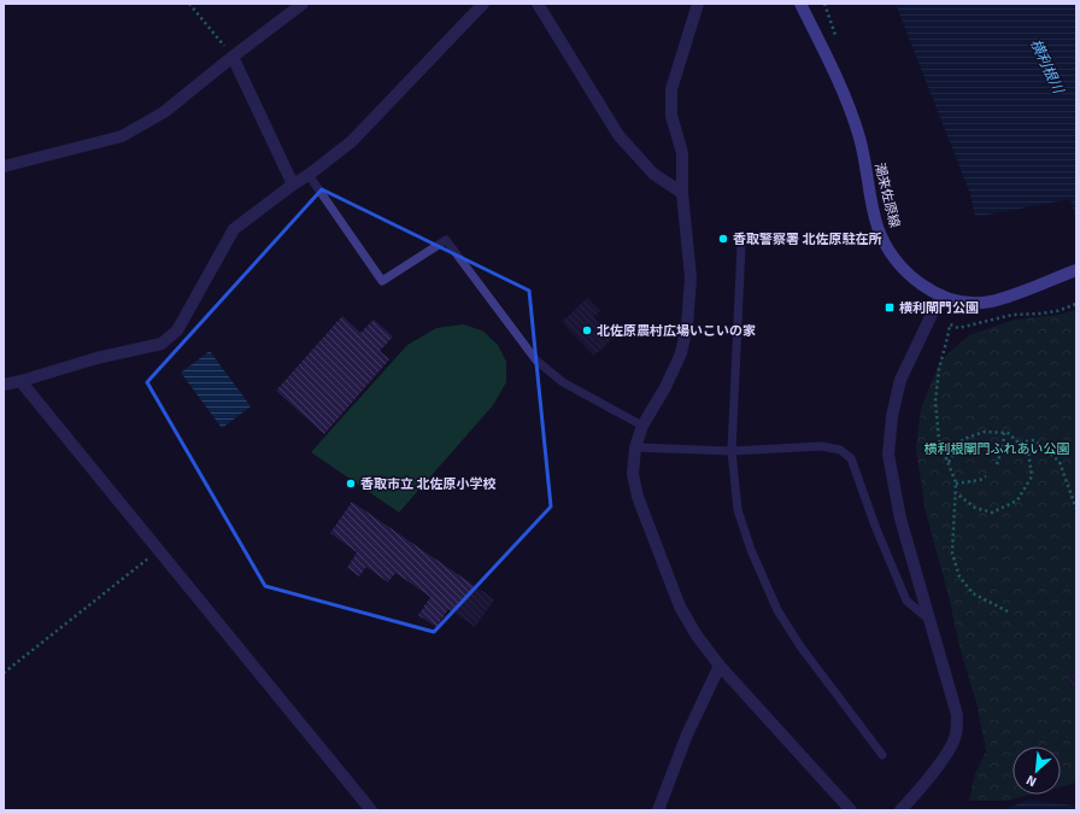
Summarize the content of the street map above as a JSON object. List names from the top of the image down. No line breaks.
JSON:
{"streets":{"main road":["潮来佐原線"]},"water":["横利根川"],"parks":["横利根閘門ふれあい公園"],"places":{"other":["香取警察署 北佐原駐在所","北佐原農村広場いこいの家","香取市立 北佐原小学校"],"transit":["横利閘門公園"]},"north":"bottom left"}
